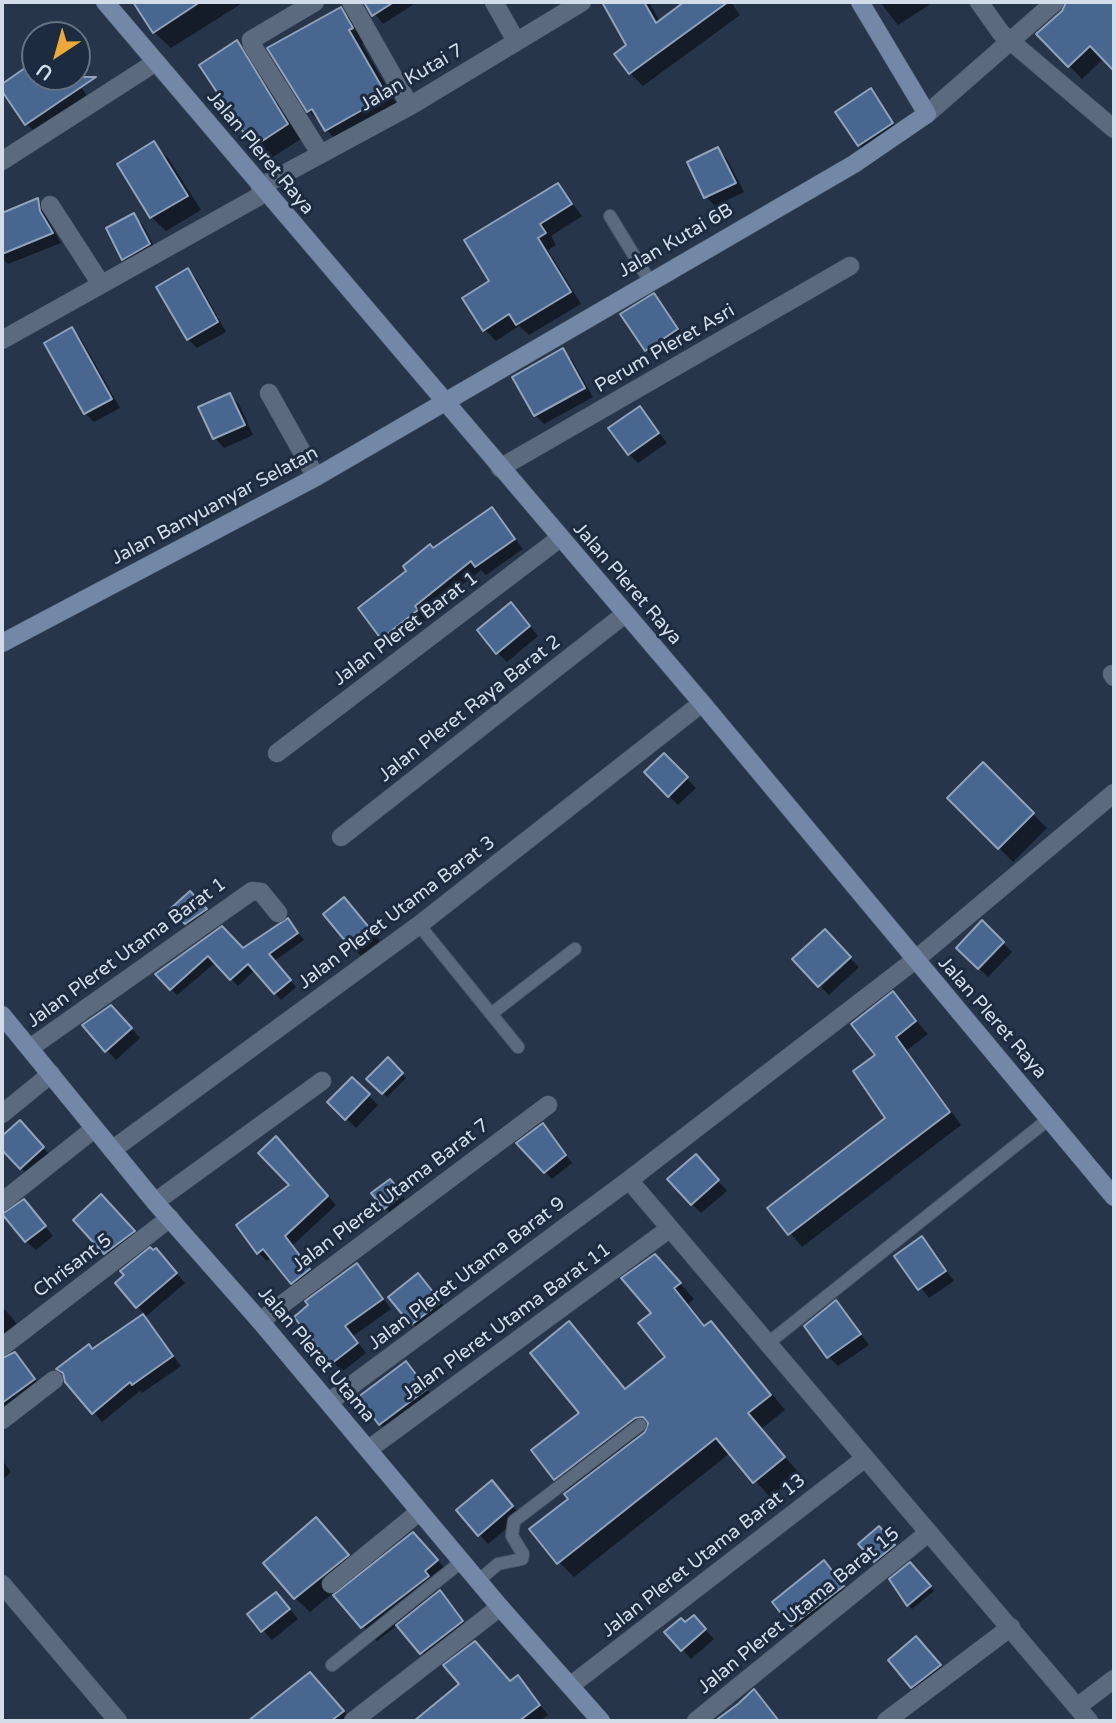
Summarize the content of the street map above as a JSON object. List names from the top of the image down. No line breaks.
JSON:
{"streets":{"street":["Jalan Kutai 7","Jalan Pleret Raya","Jalan Kutai 6B","Perum Pleret Asri","Jalan Banyuanyar Selatan","Jalan Pleret Barat 1","Jalan Pleret Raya Barat 2","Jalan Pleret Utama Barat 3","Jalan Pleret Utama Barat 1","Jalan Pleret Utama Barat 7","Chrisant 5","Jalan Pleret Utama Barat 9","Jalan Pleret Utama Barat 11","Jalan Pleret Utama","Jalan Pleret Utama Barat 13","Jalan Pleret Utama Barat 15"]},"crossings":[["Jalan Kutai 7","Jalan Pleret Raya"],["Jalan Pleret Raya","Jalan Kutai 6B"],["Jalan Pleret Raya","Perum Pleret Asri"],["Jalan Pleret Raya","Jalan Banyuanyar Selatan"],["Jalan Pleret Raya","Jalan Pleret Barat 1"],["Jalan Pleret Raya","Jalan Pleret Raya Barat 2"],["Jalan Pleret Raya","Jalan Pleret Utama Barat 3"],["Jalan Pleret Raya","Jalan Pleret Utama Barat 9"],["Jalan Kutai 6B","Jalan Banyuanyar Selatan"],["Jalan Pleret Utama Barat 3","Jalan Pleret Utama"],["Jalan Pleret Utama Barat 1","Jalan Pleret Utama"],["Jalan Pleret Utama Barat 7","Jalan Pleret Utama"],["Chrisant 5","Jalan Pleret Utama"],["Jalan Pleret Utama Barat 9","Jalan Pleret Utama"],["Jalan Pleret Utama Barat 11","Jalan Pleret Utama"],["Jalan Pleret Utama","Jalan Pleret Utama Barat 13"]],"north":"bottom left"}
